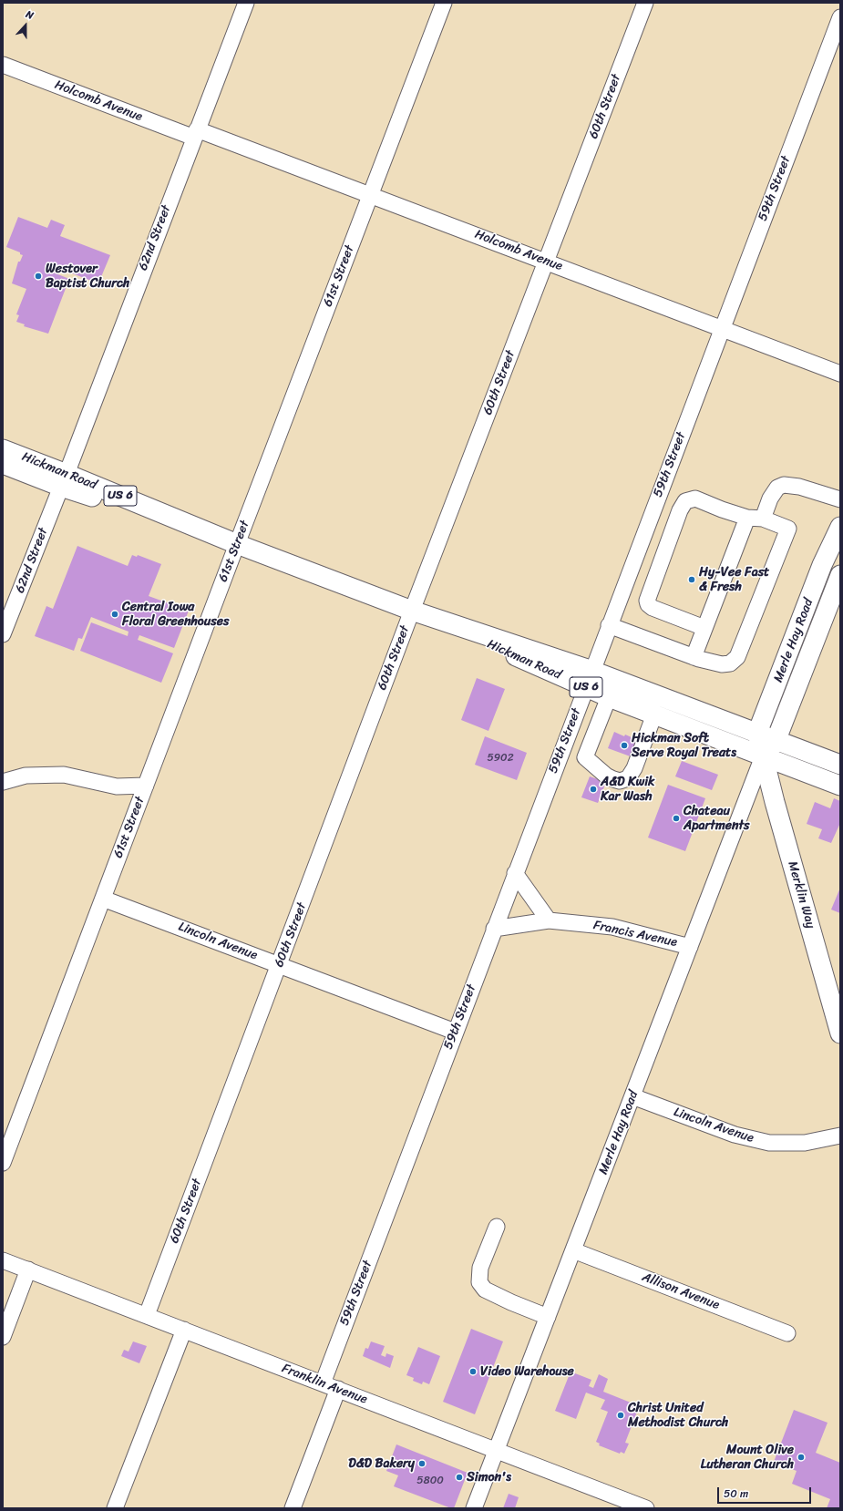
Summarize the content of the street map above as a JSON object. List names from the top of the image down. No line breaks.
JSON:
{"streets":{"main road":["Hickman Road","US 6","Merle Hay Road","Merklin Way"],"street":["Holcomb Avenue","60th Street","59th Street","62nd Street","61st Street","Francis Avenue","Lincoln Avenue","Allison Avenue","Franklin Avenue"]},"crossings":[["Holcomb Avenue","60th Street"],["Holcomb Avenue","59th Street"],["Holcomb Avenue","62nd Street"],["Holcomb Avenue","61st Street"],["60th Street","Hickman Road"],["60th Street","Lincoln Avenue"],["60th Street","Franklin Avenue"],["59th Street","Hickman Road"],["59th Street","Francis Avenue"],["59th Street","Lincoln Avenue"],["59th Street","Franklin Avenue"],["62nd Street","Hickman Road"],["61st Street","Hickman Road"],["61st Street","Lincoln Avenue"],["Hickman Road","US 6"],["Hickman Road","Merle Hay Road"],["Hickman Road","Merklin Way"],["US 6","Merle Hay Road"],["Merle Hay Road","Merklin Way"],["Merle Hay Road","Francis Avenue"],["Merle Hay Road","Lincoln Avenue"],["Merle Hay Road","Allison Avenue"],["Merle Hay Road","Franklin Avenue"]],"places":["Westover Baptist Church","Hy-Vee Fast & Fresh","Central Iowa Floral Greenhouses","Hickman Soft Serve Royal Treats","A&D Kwik Kar Wash","Chateau Apartments","Video Warehouse","Christ United Methodist Church","Mount Olive Lutheran Church","D&D Bakery","Simon's"],"house_numbers":["5902","5800"],"scale_bar":"50 m","north":"top"}
